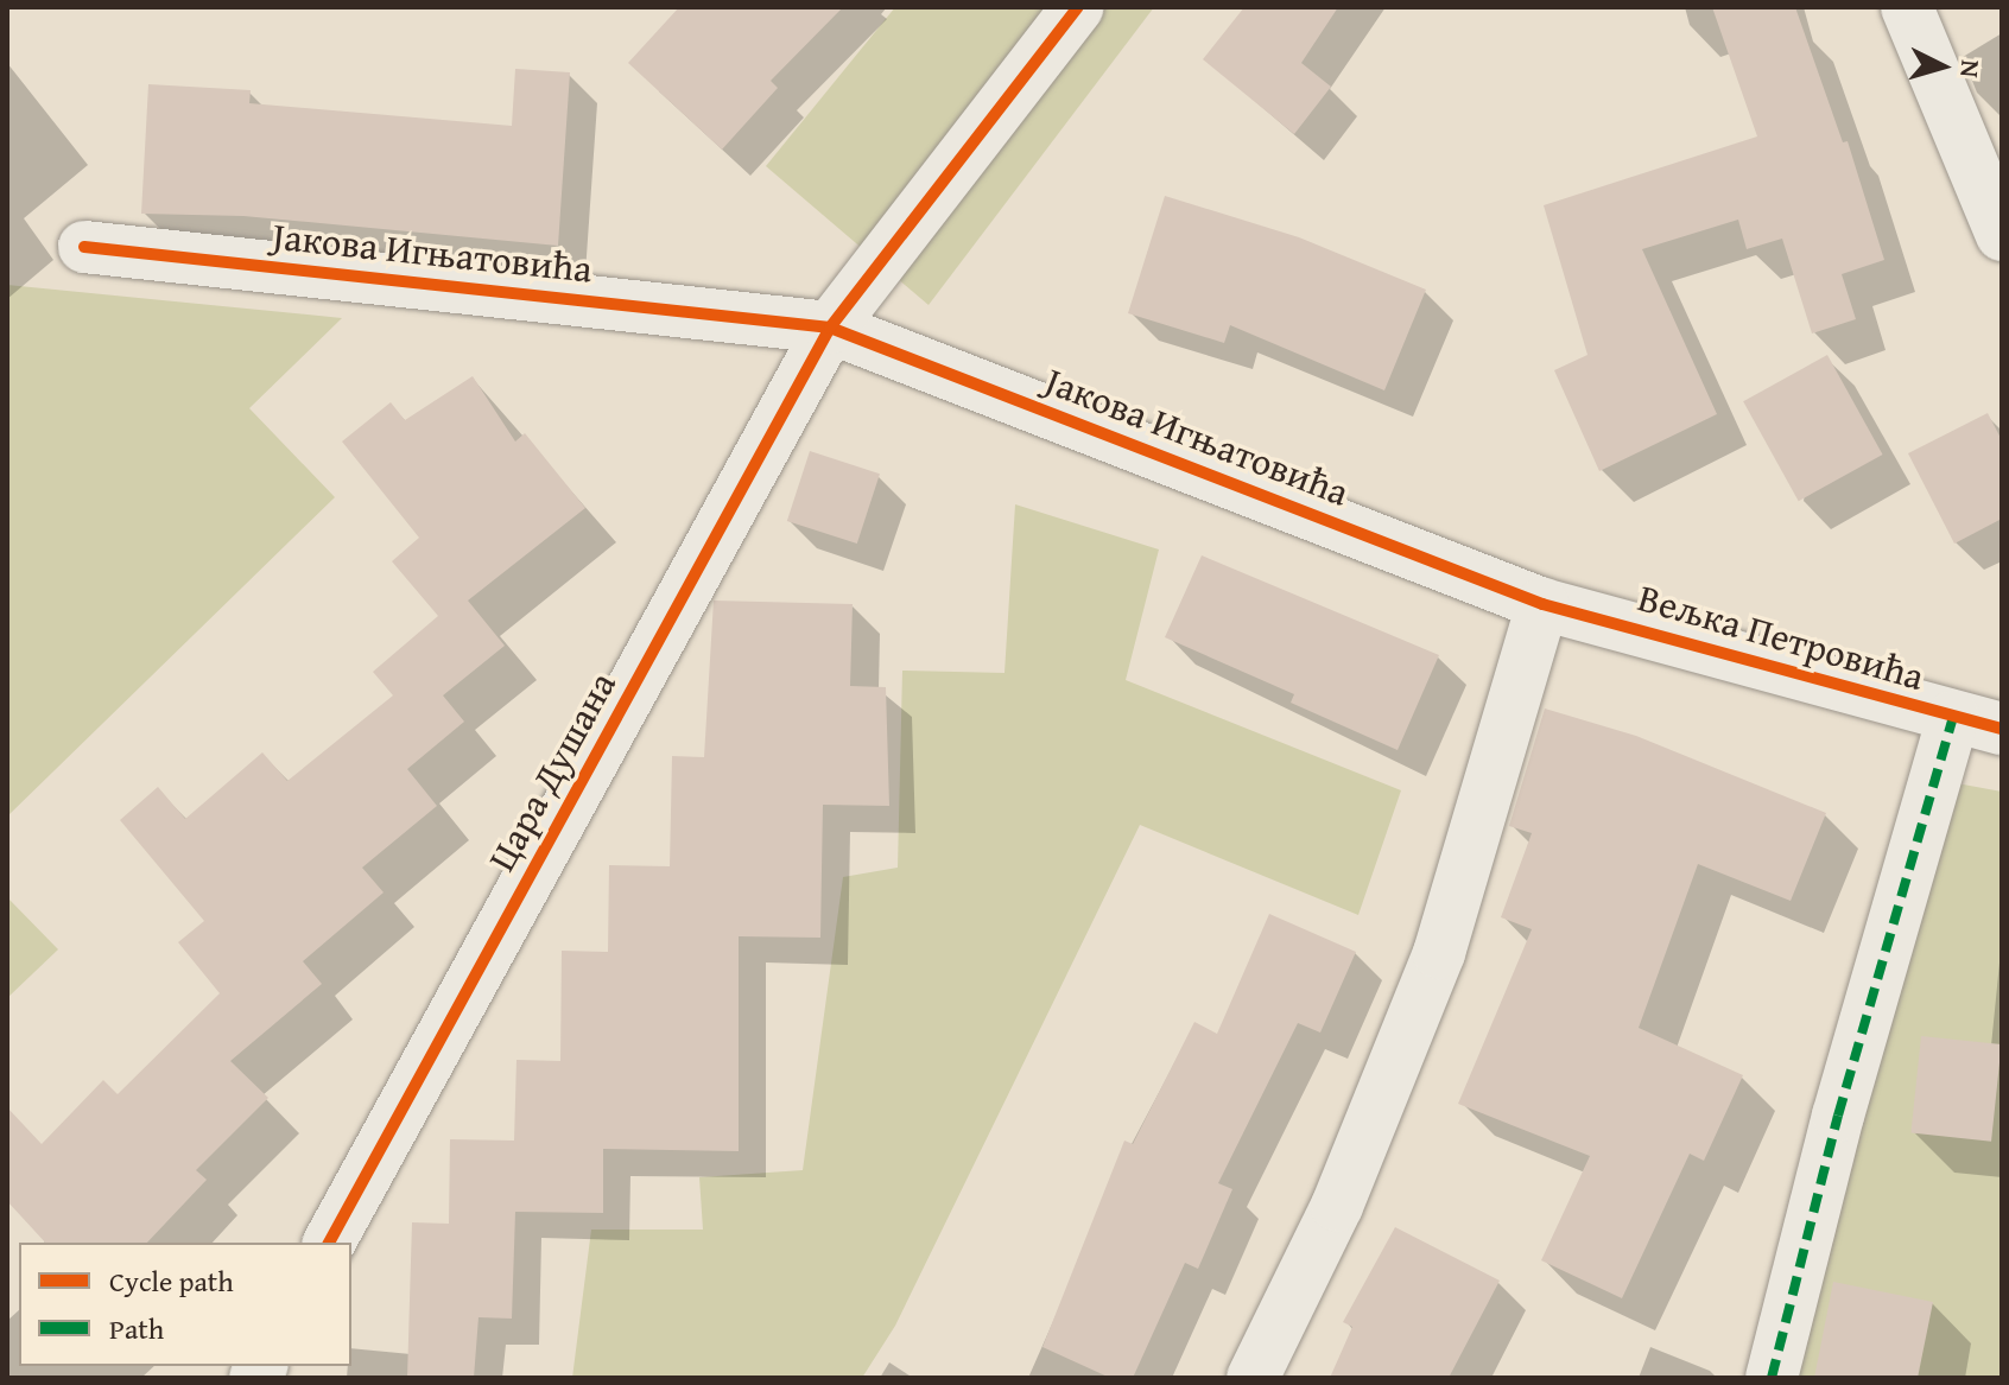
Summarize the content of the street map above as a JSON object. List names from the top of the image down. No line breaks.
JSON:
{"streets":{"street":["Јакова Игњатовића","Вељка Петровића","Цара Душана"]},"crossings":[["Јакова Игњатовића","Вељка Петровића"],["Јакова Игњатовића","Цара Душана"]],"legend":["Cycle path","Path"],"north":"right"}
